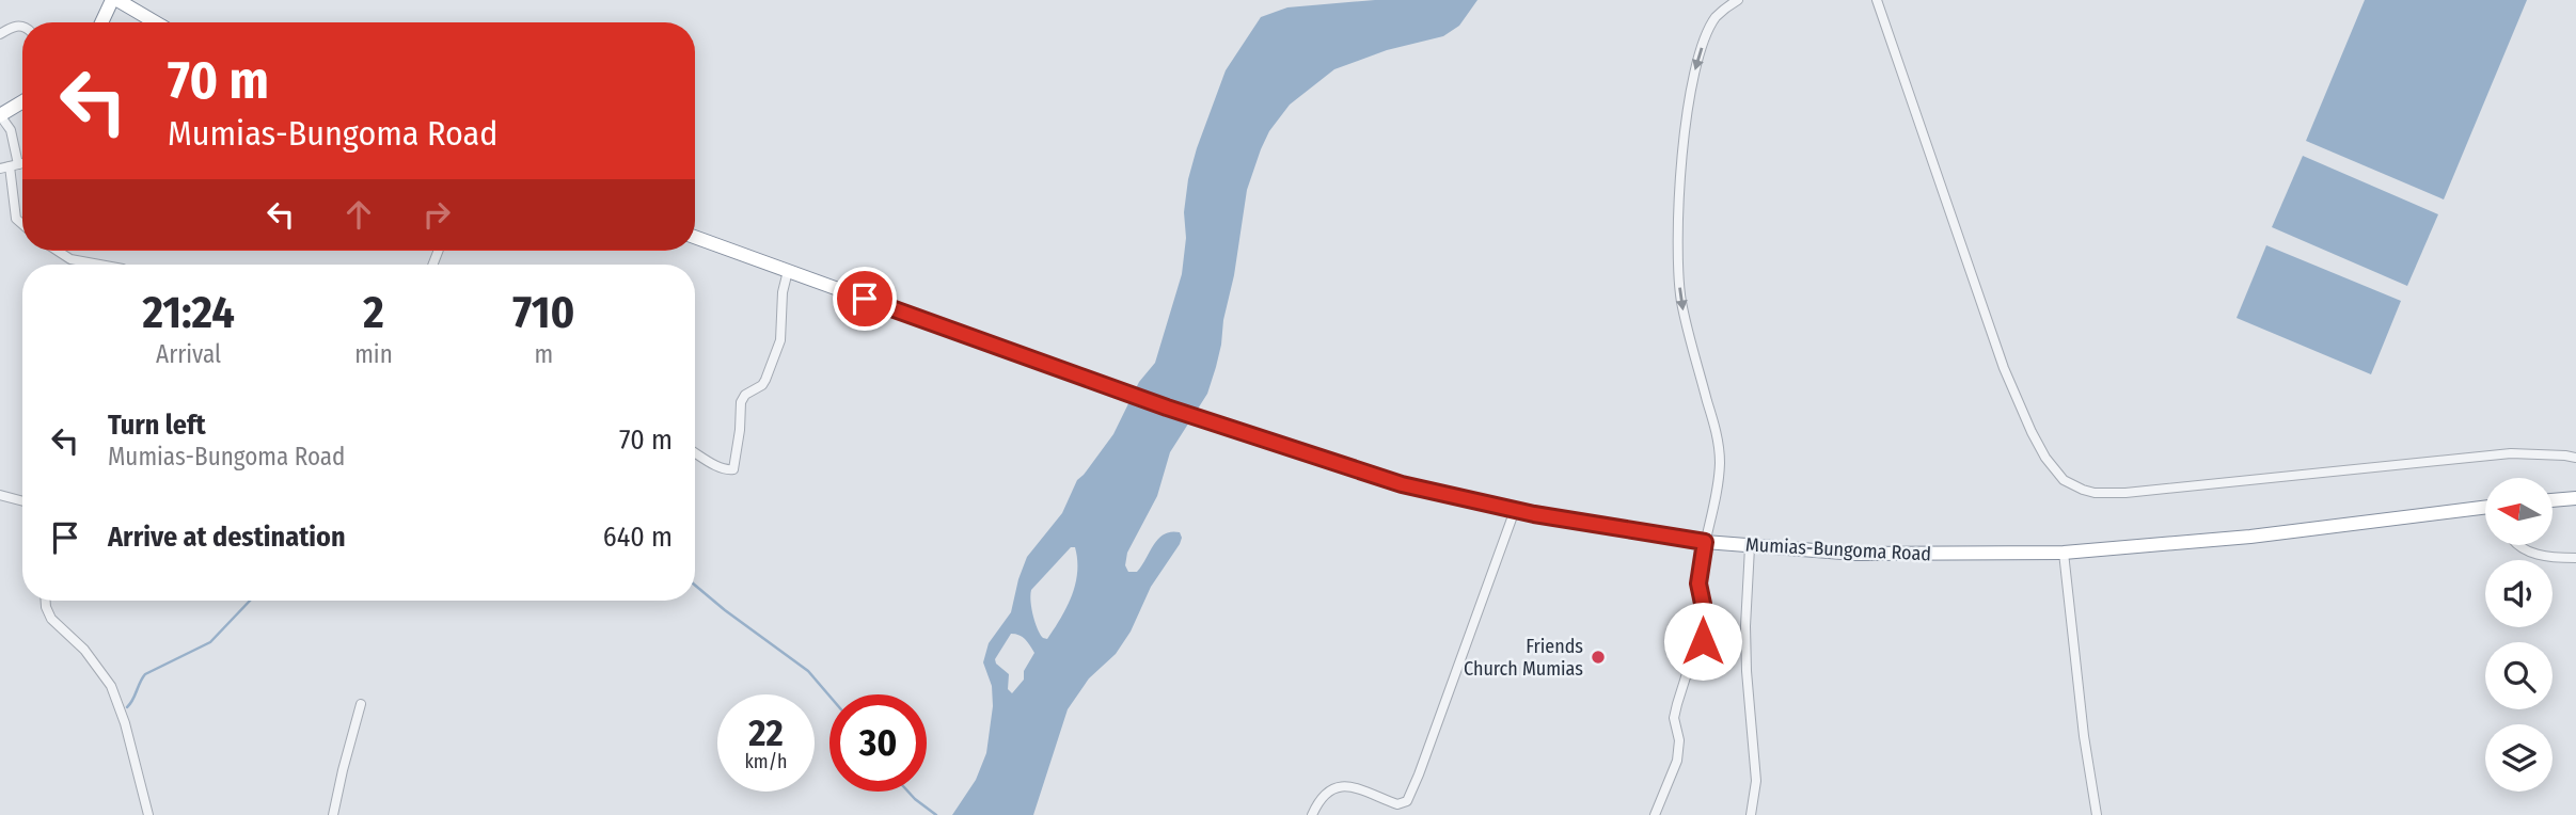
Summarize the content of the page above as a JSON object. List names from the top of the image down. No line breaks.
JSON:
{"streets":{"highway":["Mumias-Bungoma Road"]},"places":["Friends Church Mumias"],"north":"left","page":{"turn":["70 m","Mumias-Bungoma Road"],"eta":["21:24","Arrival","2","min","710","m"],"list":[{"name":"Turn left","note":"Mumias-Bungoma Road","value":"70 m"},{"name":"Arrive at destination","value":"640 m"}],"speed":"22 km/h","limit":"30"}}
